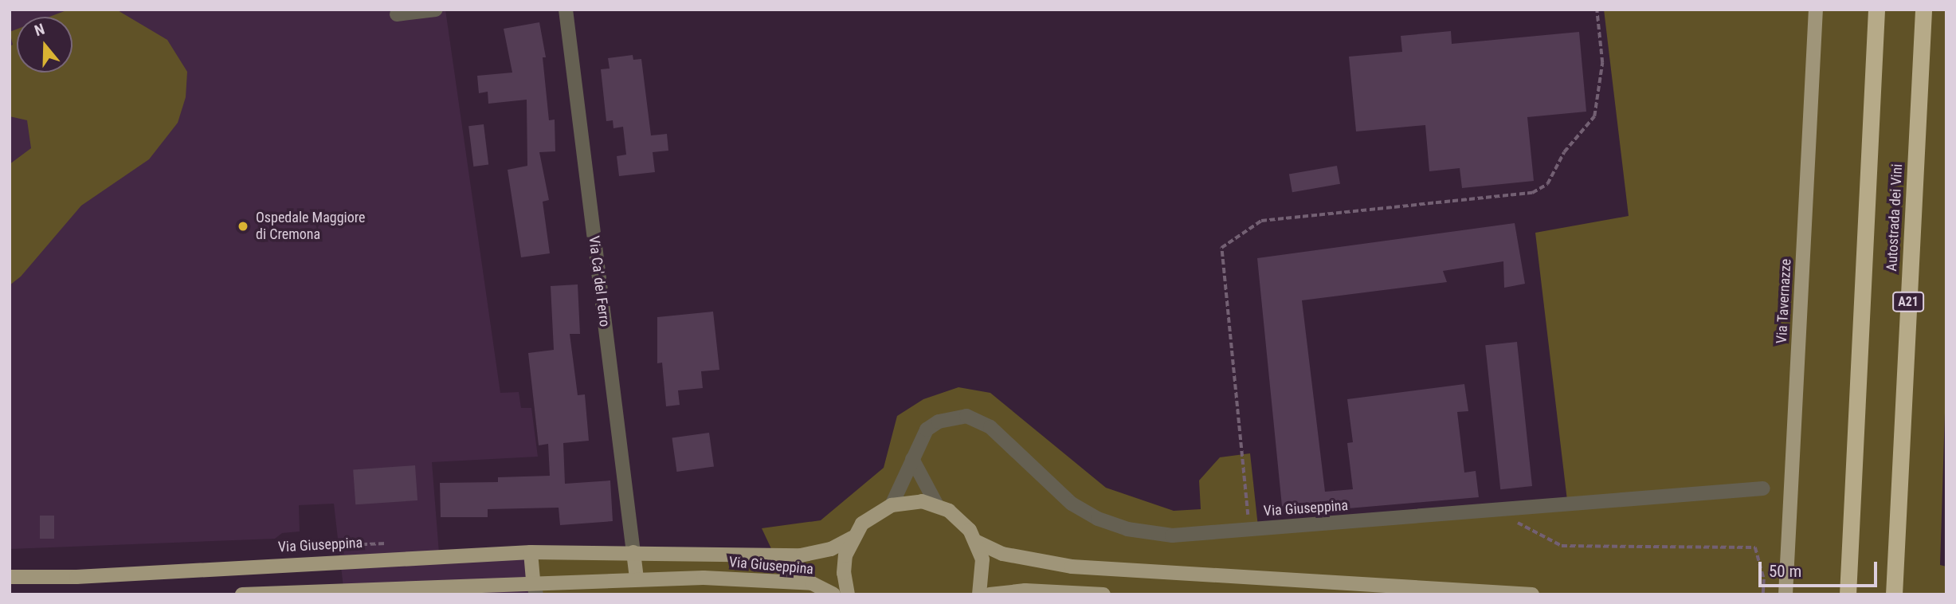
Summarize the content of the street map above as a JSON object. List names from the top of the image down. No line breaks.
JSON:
{"streets":{"highway":["Autostrada dei Vini","A21"],"main road":["Via Tavernazze","Via Giuseppina"],"street":["Via Ca' del Ferro"]},"crossings":[["Via Ca' del Ferro","Via Giuseppina"]],"places":["Ospedale Maggiore di Cremona"],"scale_bar":"50 m","north":"top"}
